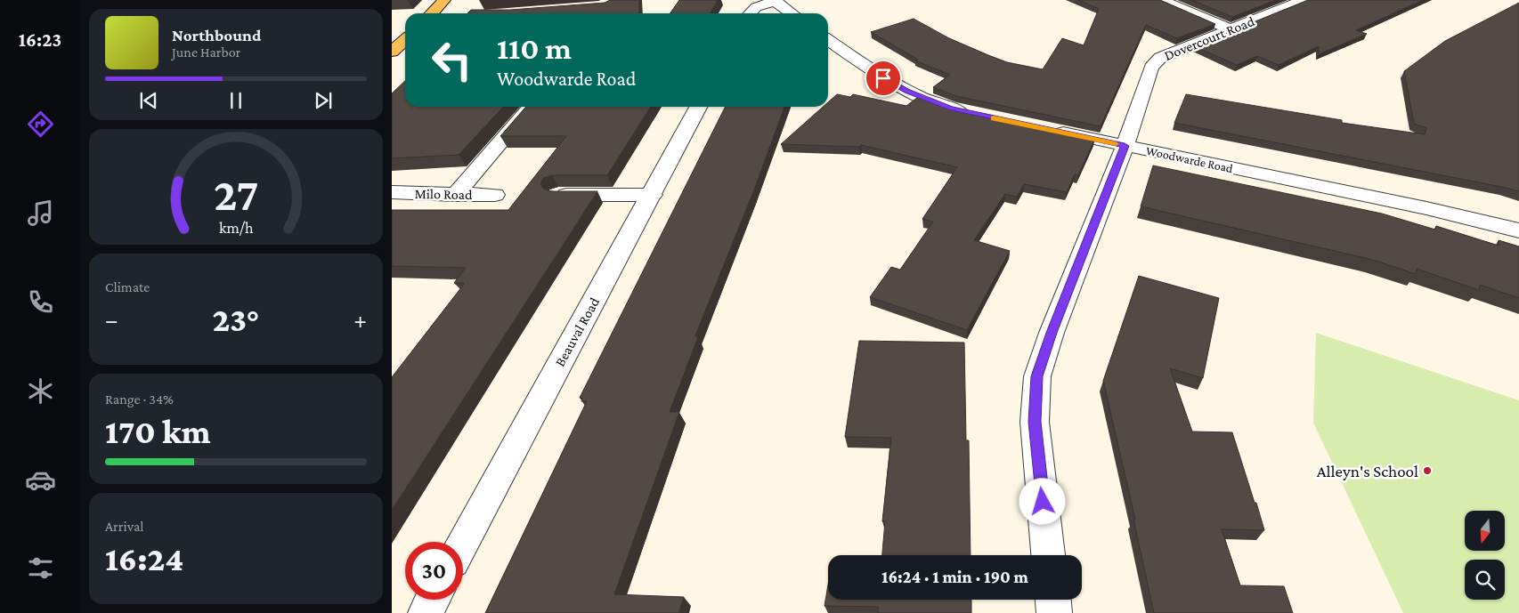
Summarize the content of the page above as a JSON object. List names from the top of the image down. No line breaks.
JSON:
{"streets":{"street":["Dovercourt Road","Woodwarde Road","Milo Road","Beauval Road"]},"crossings":[["Dovercourt Road","Woodwarde Road"]],"places":["Alleyn's School"],"north":"bottom","page":{"tabs":"16:23","turn":["110 m","Woodwarde Road"],"song":["Northbound","June Harbor"],"tile":["Climate",["Range · 34%","170 km"],["Arrival","16:24"]],"heat":["−","23°","+"],"limit":"30","trip":"16:24 · 1 min · 190 m","gauge":["27","km/h"]}}
